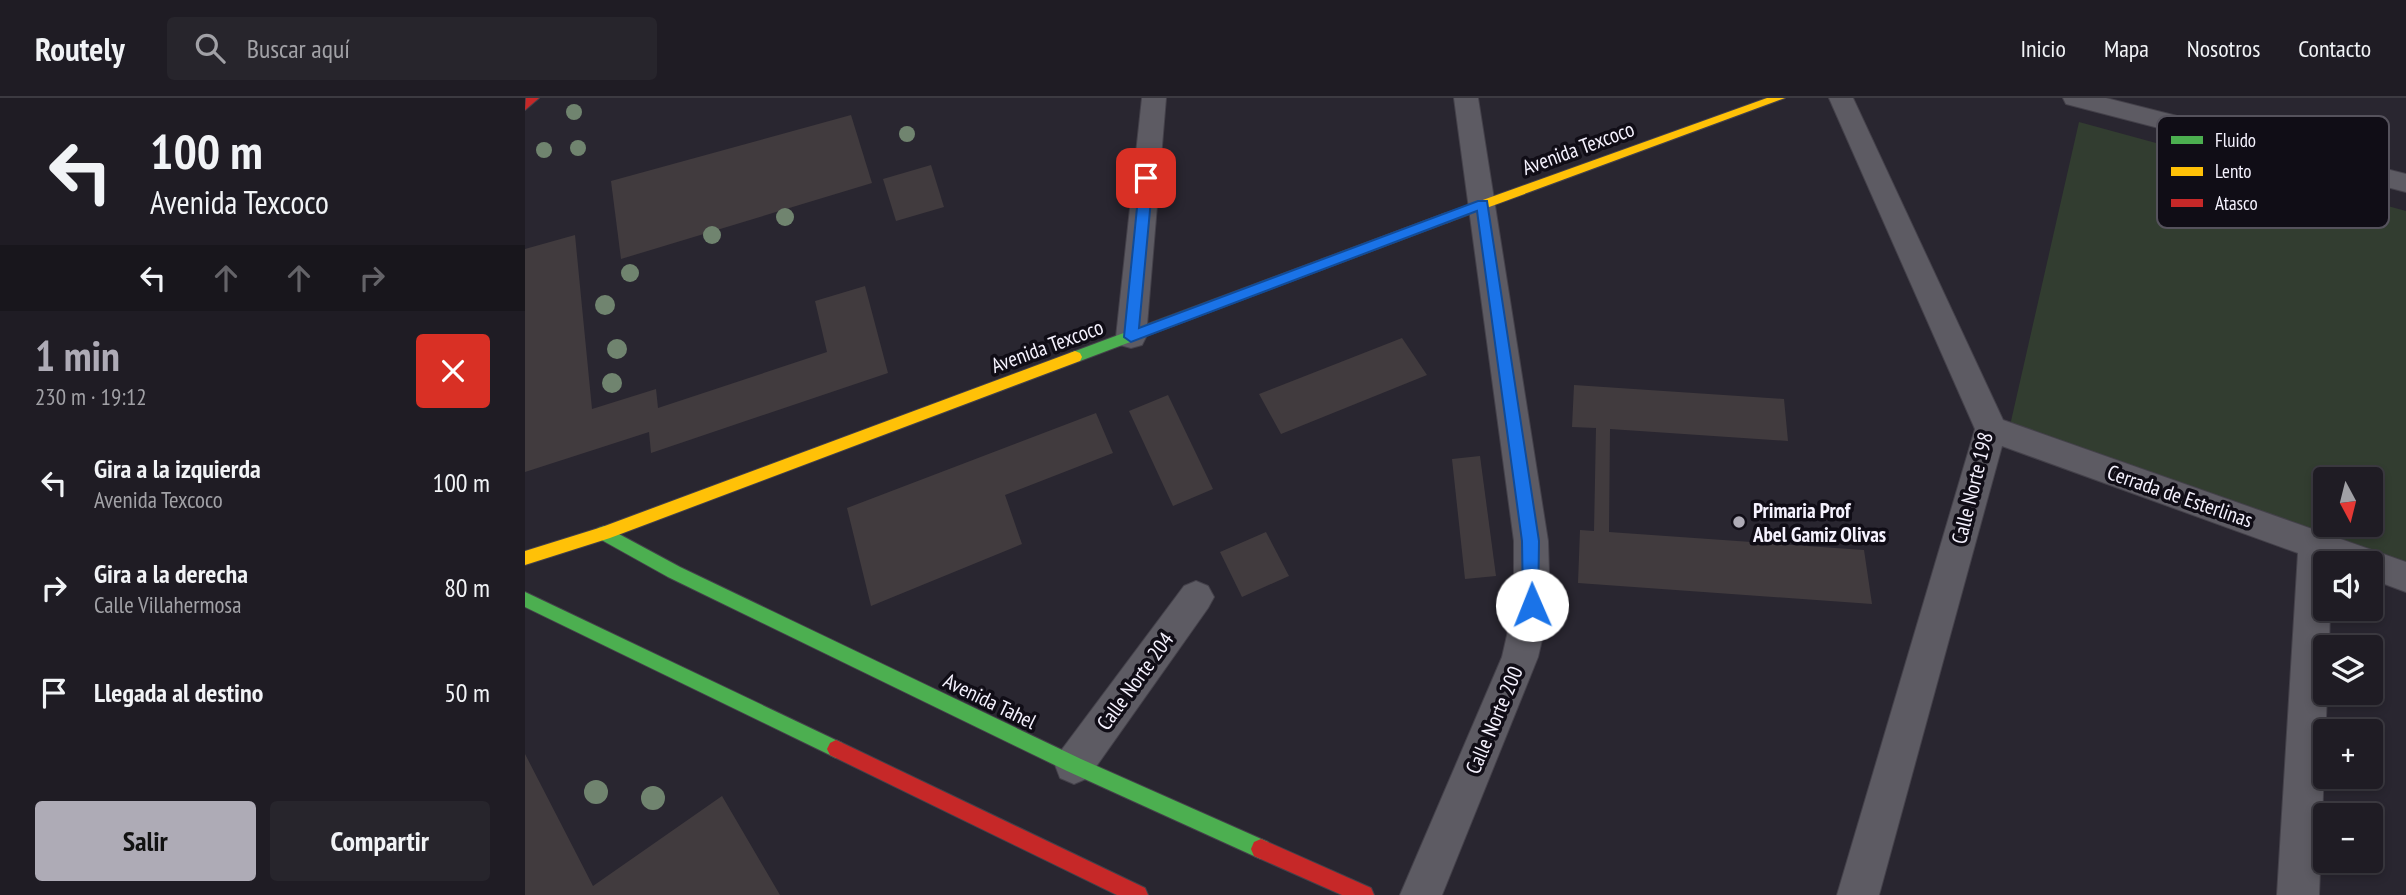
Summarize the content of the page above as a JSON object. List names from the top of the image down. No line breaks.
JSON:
{"streets":{"street":["Avenida Texcoco","Calle Norte 198","Cerrada de Esterlinas","Calle Norte 204","Avenida Tahel","Calle Norte 200"]},"crossings":[["Avenida Texcoco","Avenida Tahel"],["Avenida Texcoco","Calle Norte 200"],["Calle Norte 198","Cerrada de Esterlinas"],["Calle Norte 204","Avenida Tahel"]],"places":["Primaria Prof Abel Gamiz Olivas"],"legend":["Fluido","Lento","Atasco"],"north":"bottom","page":{"header":"Routely","search":"Buscar aquí","nav":["Inicio","Mapa","Nosotros","Contacto"],"turn":["100 m","Avenida Texcoco"],"heading":["1 min","230 m · 19:12"],"list":[{"name":"Gira a la izquierda","note":"Avenida Texcoco","value":"100 m"},{"name":"Gira a la derecha","note":"Calle Villahermosa","value":"80 m"},{"name":"Llegada al destino","value":"50 m"}],"map_buttons":["+","−"],"buttons":["Salir","Compartir"]}}
